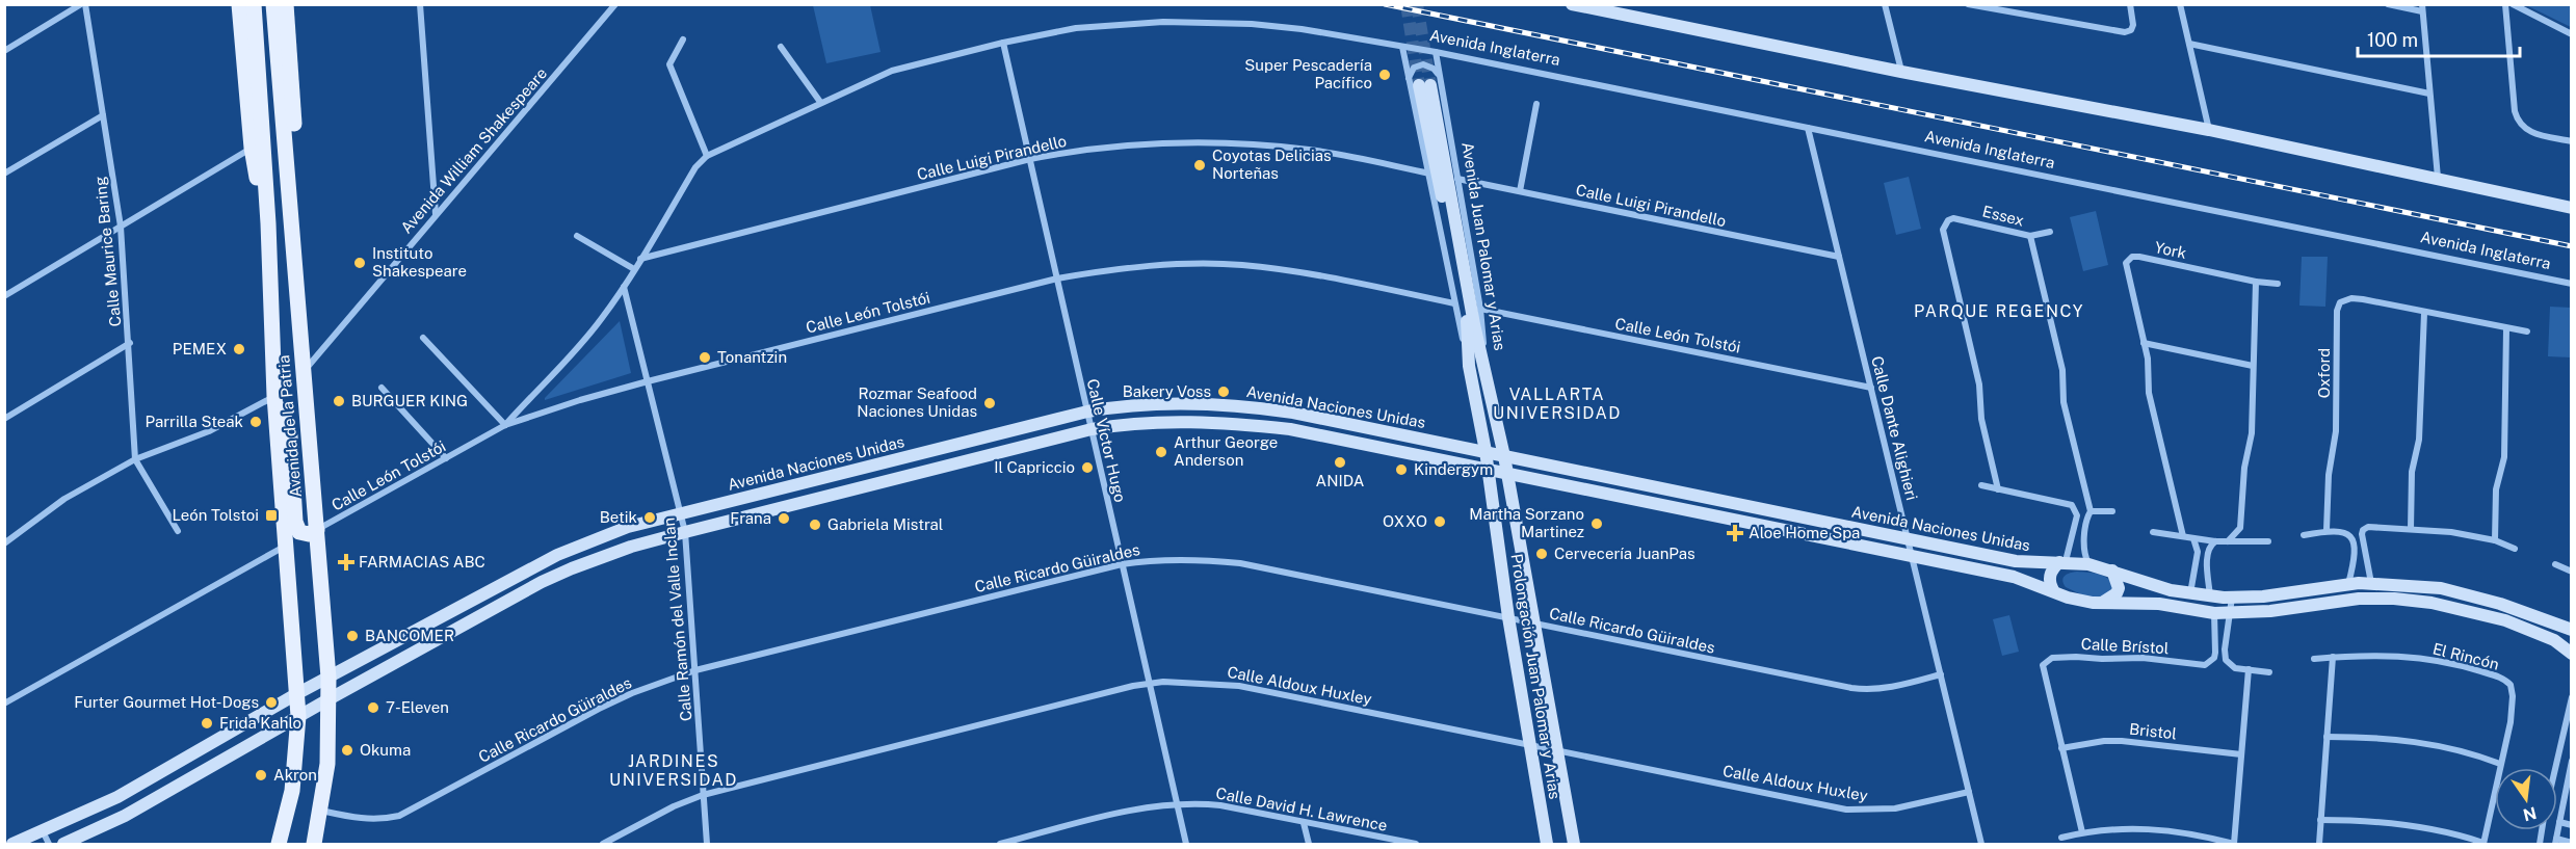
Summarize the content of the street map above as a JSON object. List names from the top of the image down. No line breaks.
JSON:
{"streets":{"main road":["Avenida de la Patria"],"street":["Avenida Inglaterra","Avenida William Shakespeare","Calle Luigi Pirandello","Essex","Avenida Juan Palomar y Arias","York","Calle Maurice Baring","Calle León Tolstói","Oxford","Avenida Naciones Unidas","Calle Dante Alighieri","Calle Víctor Hugo","Calle Ricardo Güiraldes","Calle Ramón del Valle Inclan","Calle Brístol","El Rincón","Prolongación Juan Palomar y Arias","Calle Aldoux Huxley","Bristol","Calle David H. Lawrence"]},"crossings":[["Avenida Inglaterra","Avenida Juan Palomar y Arias"],["Avenida Inglaterra","Calle Dante Alighieri"],["Avenida Inglaterra","Calle Víctor Hugo"],["Avenida William Shakespeare","Avenida de la Patria"],["Calle Luigi Pirandello","Avenida Juan Palomar y Arias"],["Calle Luigi Pirandello","Calle Dante Alighieri"],["Calle Luigi Pirandello","Calle Víctor Hugo"],["Essex","Avenida Naciones Unidas"],["Avenida Juan Palomar y Arias","Calle León Tolstói"],["Avenida Juan Palomar y Arias","Prolongación Juan Palomar y Arias"],["Calle León Tolstói","Avenida de la Patria"],["Calle León Tolstói","Calle Dante Alighieri"],["Calle León Tolstói","Calle Víctor Hugo"],["Calle León Tolstói","Calle Ramón del Valle Inclan"],["Avenida Naciones Unidas","Avenida de la Patria"],["Avenida Naciones Unidas","Calle Dante Alighieri"],["Avenida Naciones Unidas","Calle Víctor Hugo"],["Avenida Naciones Unidas","Calle Ramón del Valle Inclan"],["Avenida Naciones Unidas","Calle Brístol"],["Avenida Naciones Unidas","Prolongación Juan Palomar y Arias"],["Avenida de la Patria","Calle Ricardo Güiraldes"],["Calle Dante Alighieri","Calle Ricardo Güiraldes"],["Calle Dante Alighieri","Calle Aldoux Huxley"],["Calle Víctor Hugo","Calle Ricardo Güiraldes"],["Calle Víctor Hugo","Calle Aldoux Huxley"],["Calle Víctor Hugo","Calle David H. Lawrence"],["Calle Ricardo Güiraldes","Calle Ramón del Valle Inclan"],["Calle Ricardo Güiraldes","Prolongación Juan Palomar y Arias"],["Calle Ramón del Valle Inclan","Calle Aldoux Huxley"],["Calle Brístol","Bristol"],["Prolongación Juan Palomar y Arias","Calle Aldoux Huxley"]],"districts":["PARQUE REGENCY","VALLARTA UNIVERSIDAD","JARDINES UNIVERSIDAD"],"places":{"other":["Super Pescadería Pacífico","Coyotas Delicias Norteñas","Instituto Shakespeare","PEMEX","Tonantzin","Bakery Voss","BURGUER KING","Rozmar Seafood Naciones Unidas","Parrilla Steak","Arthur George Anderson","ANIDA","Il Capriccio","Kindergym","Betik","Frana","OXXO","Martha Sorzano Martinez","Gabriela Mistral","Cervecería JuanPas","BANCOMER","Furter Gourmet Hot-Dogs","7-Eleven","Frida Kahlo","Okuma","Akron"],"transit":["León Tolstoi"],"health":["Aloe Home Spa","FARMACIAS ABC"]},"scale_bar":"100 m","north":"bottom"}
